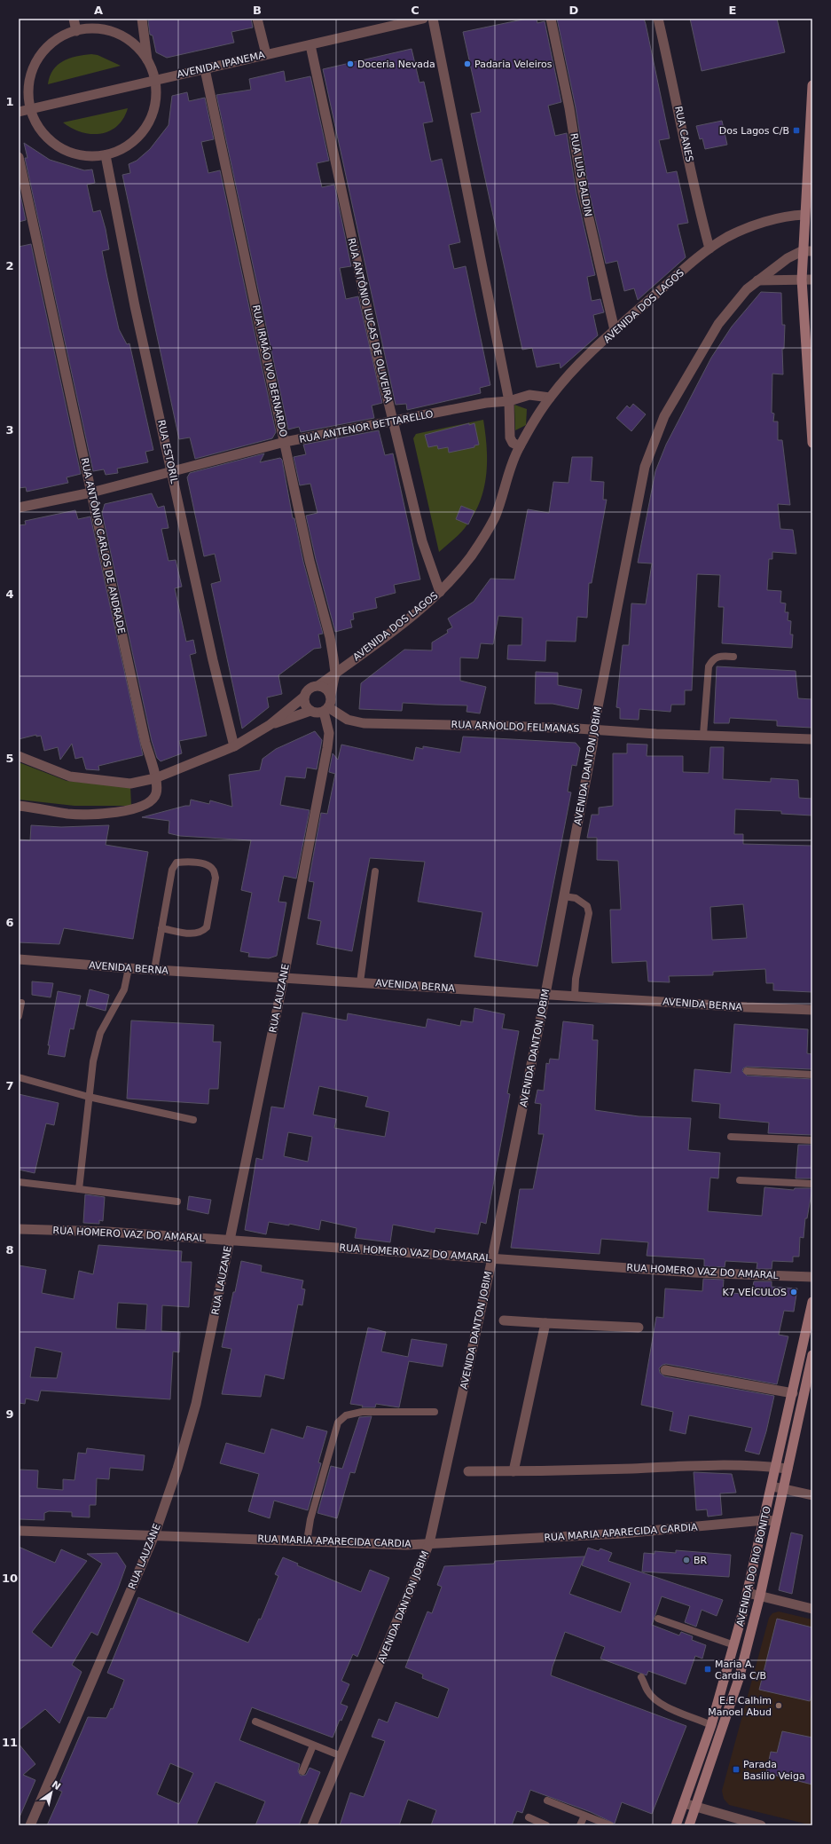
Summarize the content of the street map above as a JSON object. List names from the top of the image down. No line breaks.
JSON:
{"streets":{"main road":["AVENIDA DO RIO BONITO"],"street":["AVENIDA IPANEMA","RUA CANES","RUA LUIS BALDIN","AVENIDA DOS LAGOS","RUA ANTÔNIO LUCAS DE OLIVEIRA","RUA IRMÃO IVO BERNARDO","RUA ANTENOR BETTARELLO","RUA ESTORIL","RUA ANTÔNIO CARLOS DE ANDRADE","RUA ARNOLDO FELMANAS","AVENIDA DANTON JOBIM","AVENIDA BERNA","RUA LAUZANE","RUA HOMERO VAZ DO AMARAL","RUA MARIA APARECIDA CARDIA"]},"crossings":[["AVENIDA IPANEMA","RUA ANTÔNIO LUCAS DE OLIVEIRA"],["AVENIDA IPANEMA","RUA IRMÃO IVO BERNARDO"],["RUA CANES","AVENIDA DOS LAGOS"],["RUA LUIS BALDIN","AVENIDA DOS LAGOS"],["AVENIDA DOS LAGOS","RUA ANTÔNIO LUCAS DE OLIVEIRA"],["AVENIDA DOS LAGOS","RUA IRMÃO IVO BERNARDO"],["AVENIDA DOS LAGOS","RUA ANTENOR BETTARELLO"],["AVENIDA DOS LAGOS","RUA ARNOLDO FELMANAS"],["AVENIDA DOS LAGOS","RUA LAUZANE"],["RUA ANTÔNIO LUCAS DE OLIVEIRA","RUA ANTENOR BETTARELLO"],["RUA IRMÃO IVO BERNARDO","RUA ANTENOR BETTARELLO"],["RUA ANTENOR BETTARELLO","RUA ESTORIL"],["RUA ANTENOR BETTARELLO","RUA ANTÔNIO CARLOS DE ANDRADE"],["RUA ARNOLDO FELMANAS","AVENIDA DANTON JOBIM"],["RUA ARNOLDO FELMANAS","RUA LAUZANE"],["AVENIDA DANTON JOBIM","AVENIDA BERNA"],["AVENIDA DANTON JOBIM","RUA HOMERO VAZ DO AMARAL"],["AVENIDA DANTON JOBIM","RUA MARIA APARECIDA CARDIA"],["AVENIDA BERNA","RUA LAUZANE"],["RUA LAUZANE","RUA HOMERO VAZ DO AMARAL"],["RUA LAUZANE","RUA MARIA APARECIDA CARDIA"],["RUA MARIA APARECIDA CARDIA","AVENIDA DO RIO BONITO"]],"places":{"other":["Doceria Nevada","Padaria Veleiros","K7 VEÍCULOS","BR","E.E Calhim Manoel Abud"],"transit":["Dos Lagos C/B","Maria A. Cardia C/B","Parada Basilio Veiga"]},"north":"top right","grid":{"columns":["A","B","C","D","E"],"rows":["1","2","3","4","5","6","7","8","9","10","11"]}}
